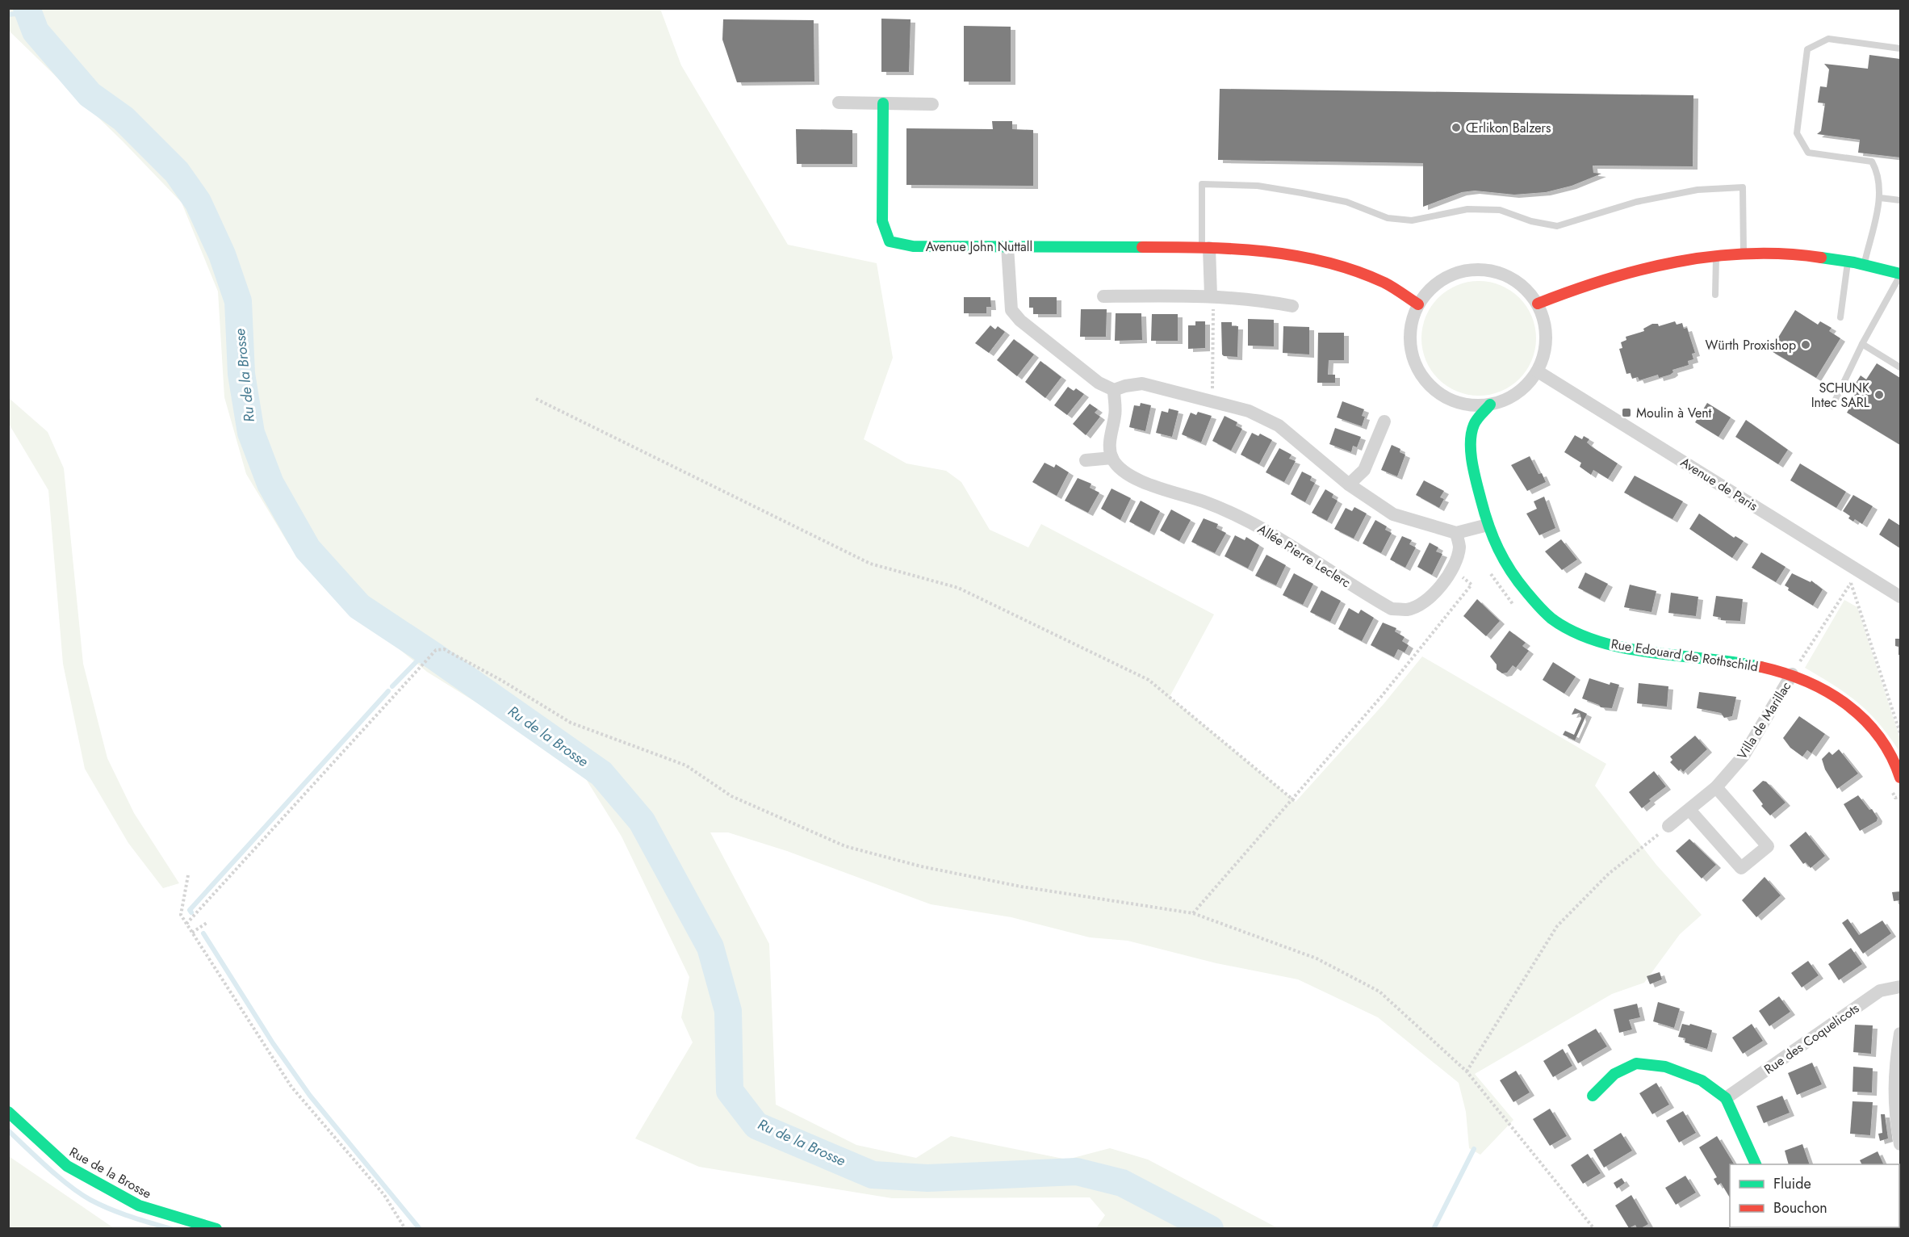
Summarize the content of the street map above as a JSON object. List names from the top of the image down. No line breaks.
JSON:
{"streets":{"street":["Avenue John Nuttall","Avenue de Paris","Allée Pierre Leclerc","Rue Edouard de Rothschild","Villa de Marillac","Rue des Coquelicots","Rue de la Brosse"]},"crossings":[["Avenue John Nuttall","Avenue de Paris"],["Avenue John Nuttall","Rue Edouard de Rothschild"],["Avenue de Paris","Rue Edouard de Rothschild"],["Rue Edouard de Rothschild","Villa de Marillac"]],"water":["Ru de la Brosse"],"places":{"other":["Œrlikon Balzers","Würth Proxishop","SCHUNK Intec SARL"],"transit":["Moulin à Vent"]},"legend":["Fluide","Bouchon"]}
